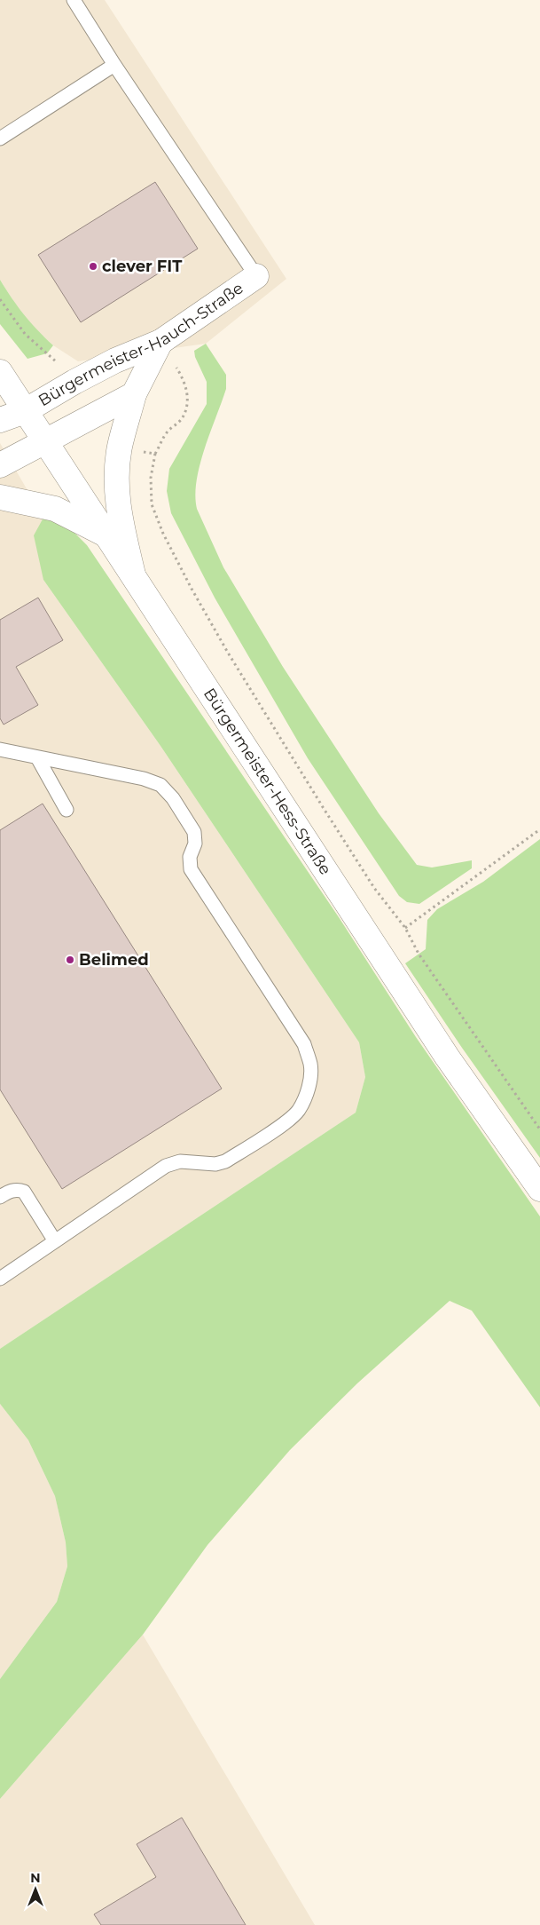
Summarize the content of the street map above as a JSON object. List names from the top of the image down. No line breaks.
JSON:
{"streets":{"main road":["Bürgermeister-Hauch-Straße","Bürgermeister-Hess-Straße"]},"crossings":[["Bürgermeister-Hauch-Straße","Bürgermeister-Hess-Straße"]],"places":["clever FIT","Belimed"],"north":"top"}
